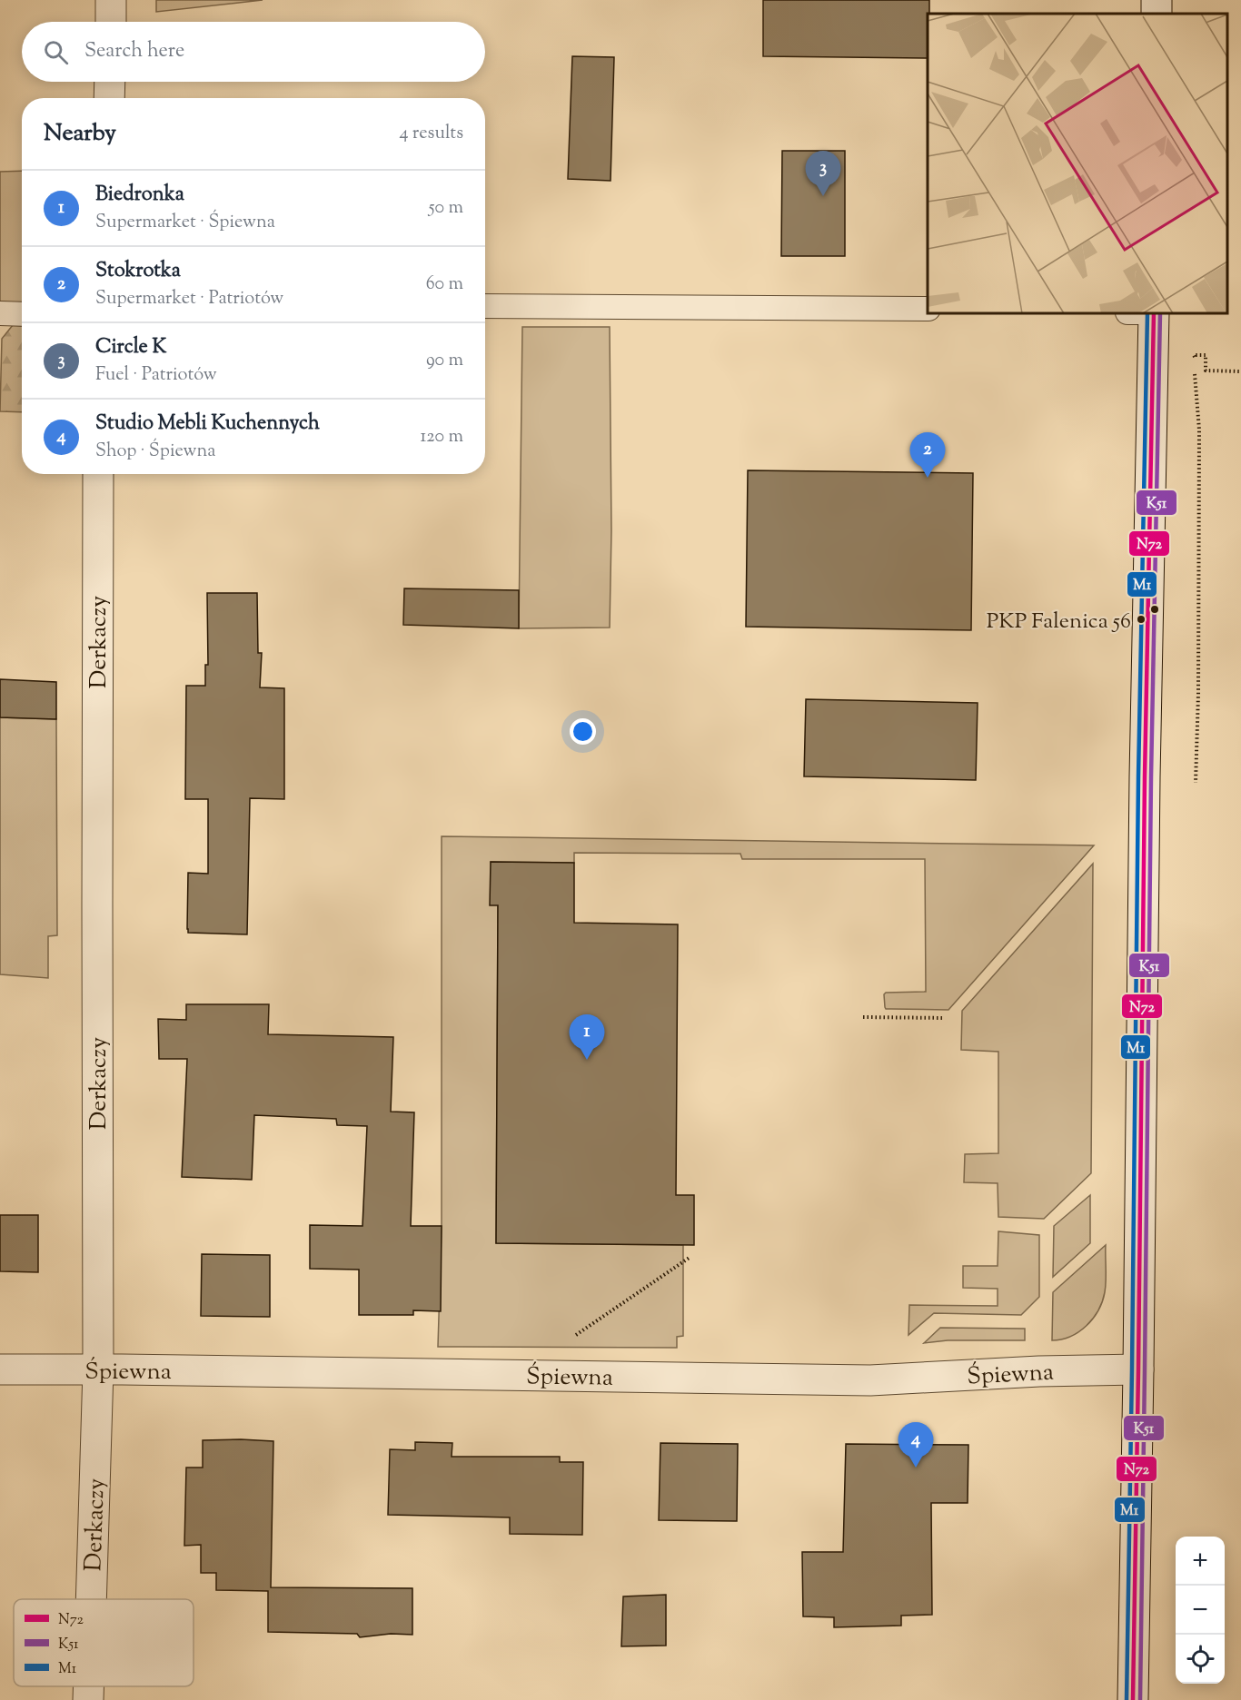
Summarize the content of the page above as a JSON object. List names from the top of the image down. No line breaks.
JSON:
{"streets":{"street":["Derkaczy","Śpiewna"]},"crossings":[["Derkaczy","Śpiewna"]],"places":["PKP Falenica 56"],"lines":["transit line N72","transit line K51","transit line M1"],"legend":["N72","K51","M1"],"page":{"search":"Search here","heading":["Nearby","4 results"],"pins":["3","2","1","4"],"list":[{"mark":"1","name":"Biedronka","note":"Supermarket · Śpiewna","value":"50 m"},{"mark":"2","name":"Stokrotka","note":"Supermarket · Patriotów","value":"60 m"},{"mark":"3","name":"Circle K","note":"Fuel · Patriotów","value":"90 m"},{"mark":"4","name":"Studio Mebli Kuchennych","note":"Shop · Śpiewna","value":"120 m"}],"map_buttons":["+","−"]}}
